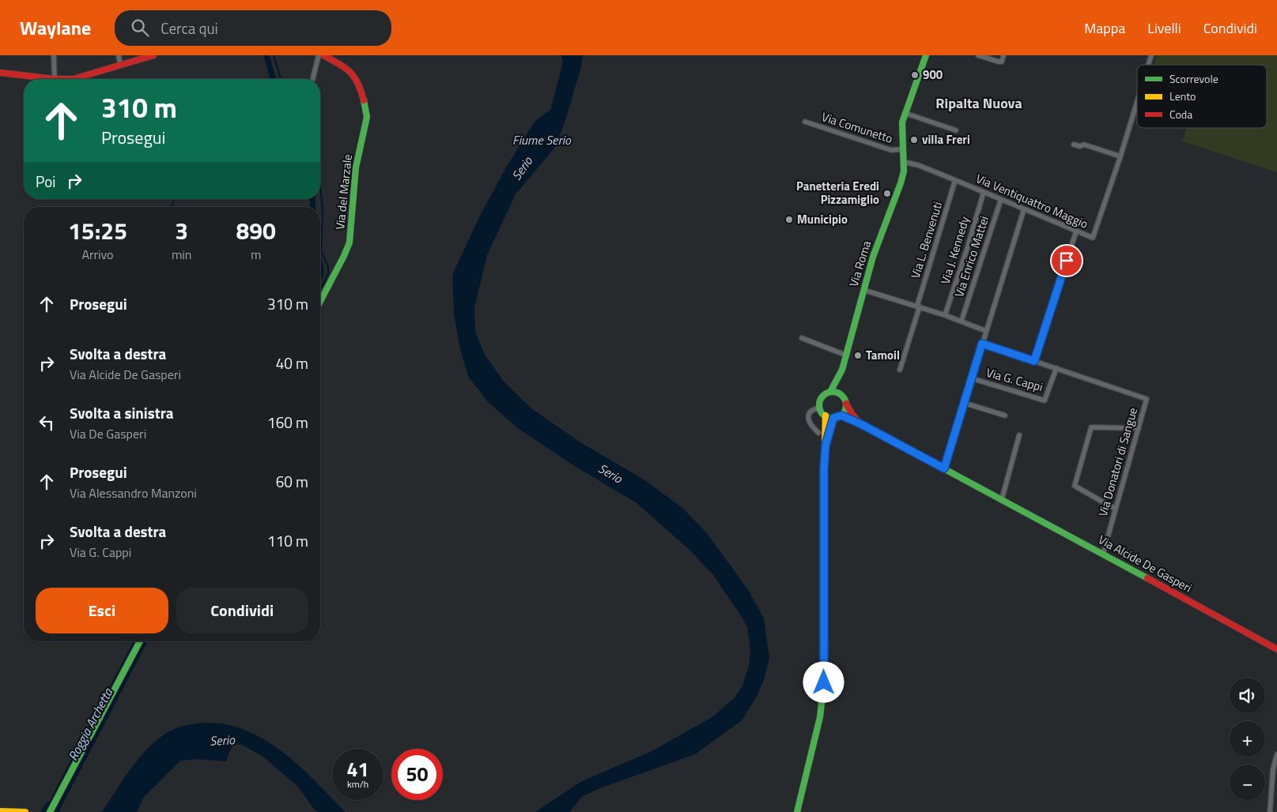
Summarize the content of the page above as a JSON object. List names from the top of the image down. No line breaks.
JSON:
{"streets":{"main road":["Via del Marzale","Via Roma","Via Alcide De Gasperi"],"street":["Via Comunetto","Via Ventiquattro Maggio","Via L. Benvenuti","Via J. Kennedy","Via Enrico Mattei","Via G. Cappi","Via Donatori di Sangue"]},"crossings":[["Via Comunetto","Via Roma"],["Via Ventiquattro Maggio","Via L. Benvenuti"],["Via Ventiquattro Maggio","Via J. Kennedy"],["Via Ventiquattro Maggio","Via Enrico Mattei"],["Via Ventiquattro Maggio","Via Roma"],["Via Ventiquattro Maggio","Via G. Cappi"],["Via G. Cappi","Via Donatori di Sangue"],["Via Donatori di Sangue","Via Alcide De Gasperi"]],"districts":["Ripalta Nuova"],"water":["Fiume Serio","Serio","Roggia Archetta"],"places":["900","villa Freri","Panetteria Eredi Pizzamiglio","Municipio","Tamoil"],"legend":["Scorrevole","Lento","Coda"],"page":{"header":"Waylane","search":"Cerca qui","nav":["Mappa","Livelli","Condividi"],"turn":["310 m","Prosegui"],"then":"Poi","eta":["15:25","Arrivo","3","min","890","m"],"list":[{"name":"Prosegui","value":"310 m"},{"name":"Svolta a destra","note":"Via Alcide De Gasperi","value":"40 m"},{"name":"Svolta a sinistra","note":"Via De Gasperi","value":"160 m"},{"name":"Prosegui","note":"Via Alessandro Manzoni","value":"60 m"},{"name":"Svolta a destra","note":"Via G. Cappi","value":"110 m"}],"buttons":["Esci","Condividi"],"map_buttons":["+","−"],"speed":"41 km/h","limit":"50"}}
